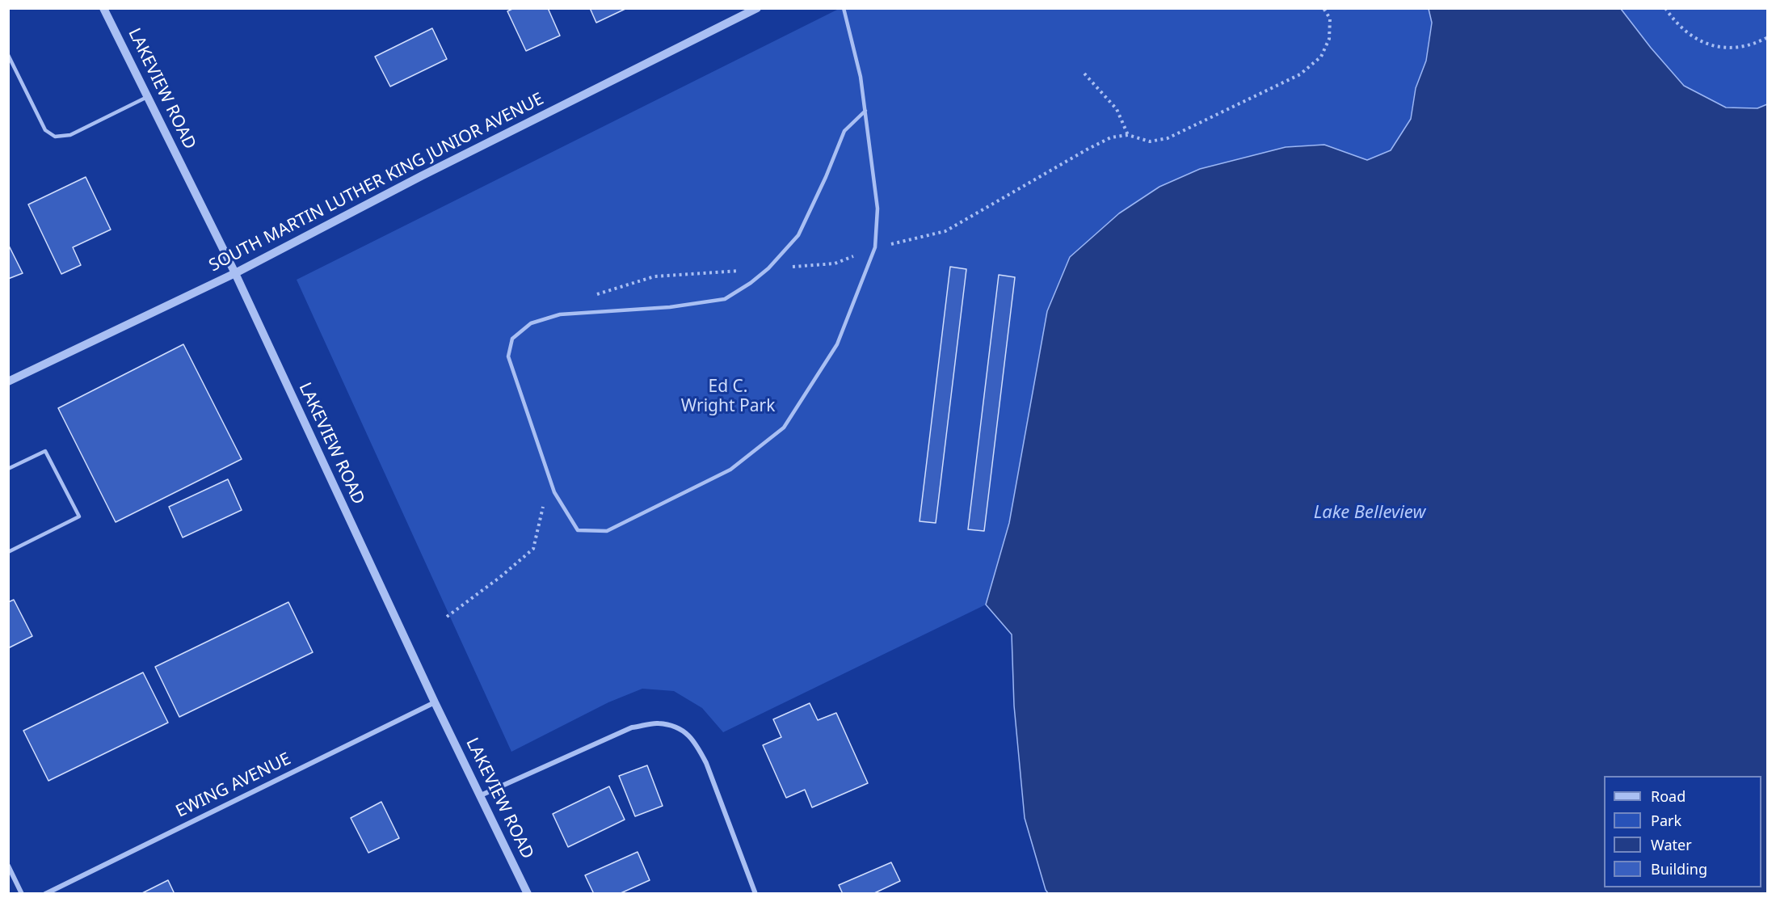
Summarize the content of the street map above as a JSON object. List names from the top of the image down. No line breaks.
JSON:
{"streets":{"street":["LAKEVIEW ROAD","SOUTH MARTIN LUTHER KING JUNIOR AVENUE","EWING AVENUE"]},"crossings":[["LAKEVIEW ROAD","SOUTH MARTIN LUTHER KING JUNIOR AVENUE"],["LAKEVIEW ROAD","EWING AVENUE"]],"water":["Lake Belleview"],"parks":["Ed C. Wright Park"],"legend":["Road","Park","Water","Building"]}
